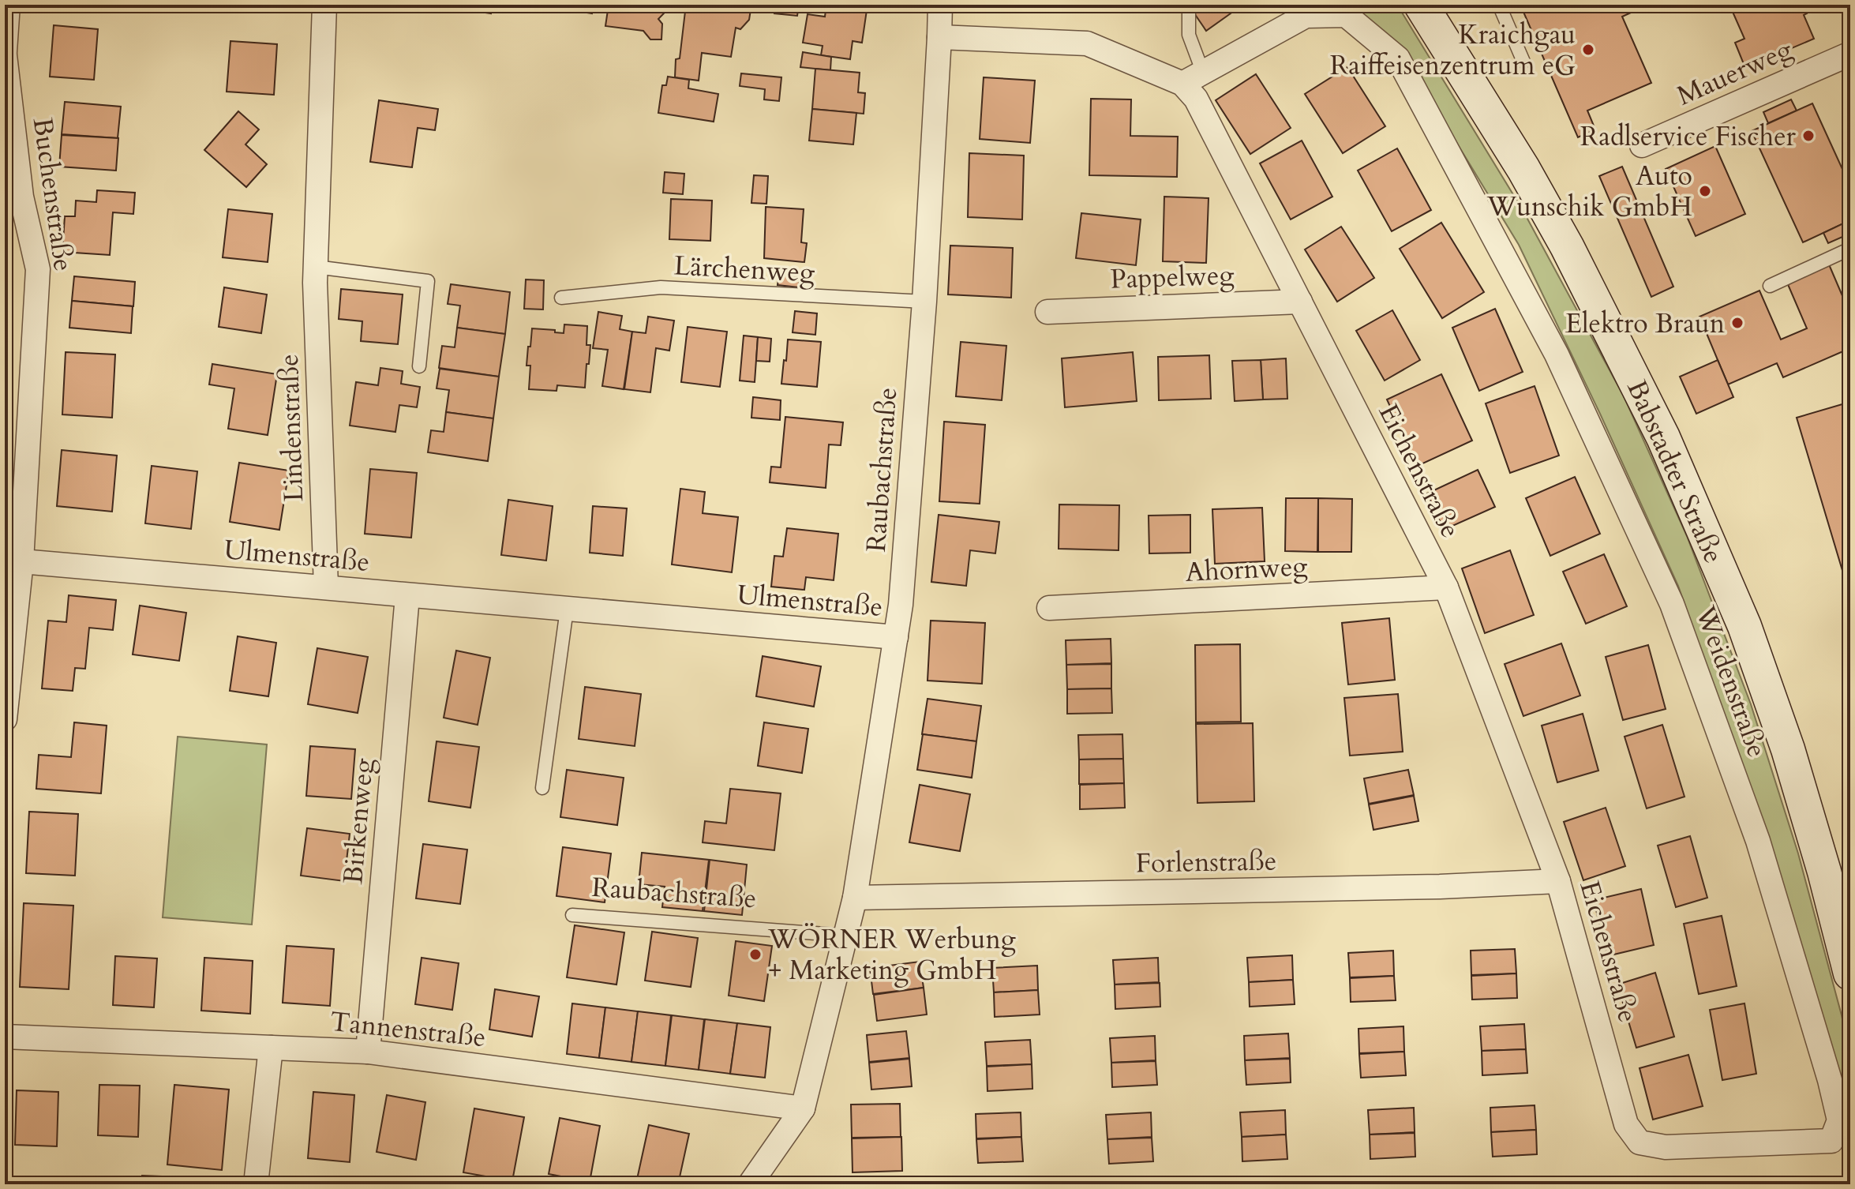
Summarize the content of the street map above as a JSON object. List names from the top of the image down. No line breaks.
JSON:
{"streets":{"street":["Mauerweg","Buchenstraße","Pappelweg","Lindenstraße","Raubachstraße","Eichenstraße","Babstadter Straße","Ulmenstraße","Ahornweg","Weidenstraße","Birkenweg","Forlenstraße","Tannenstraße"],"lane":["Lärchenweg"]},"crossings":[["Buchenstraße","Ulmenstraße"],["Lärchenweg","Raubachstraße"],["Pappelweg","Eichenstraße"],["Lindenstraße","Ulmenstraße"],["Raubachstraße","Ulmenstraße"],["Raubachstraße","Forlenstraße"],["Raubachstraße","Tannenstraße"],["Eichenstraße","Ahornweg"],["Eichenstraße","Weidenstraße"],["Eichenstraße","Forlenstraße"],["Ulmenstraße","Birkenweg"],["Birkenweg","Tannenstraße"]],"places":["Kraichgau Raiffeisenzentrum eG","Radlservice Fischer","Auto Wunschik GmbH","Elektro Braun","WÖRNER Werbung + Marketing GmbH"]}
